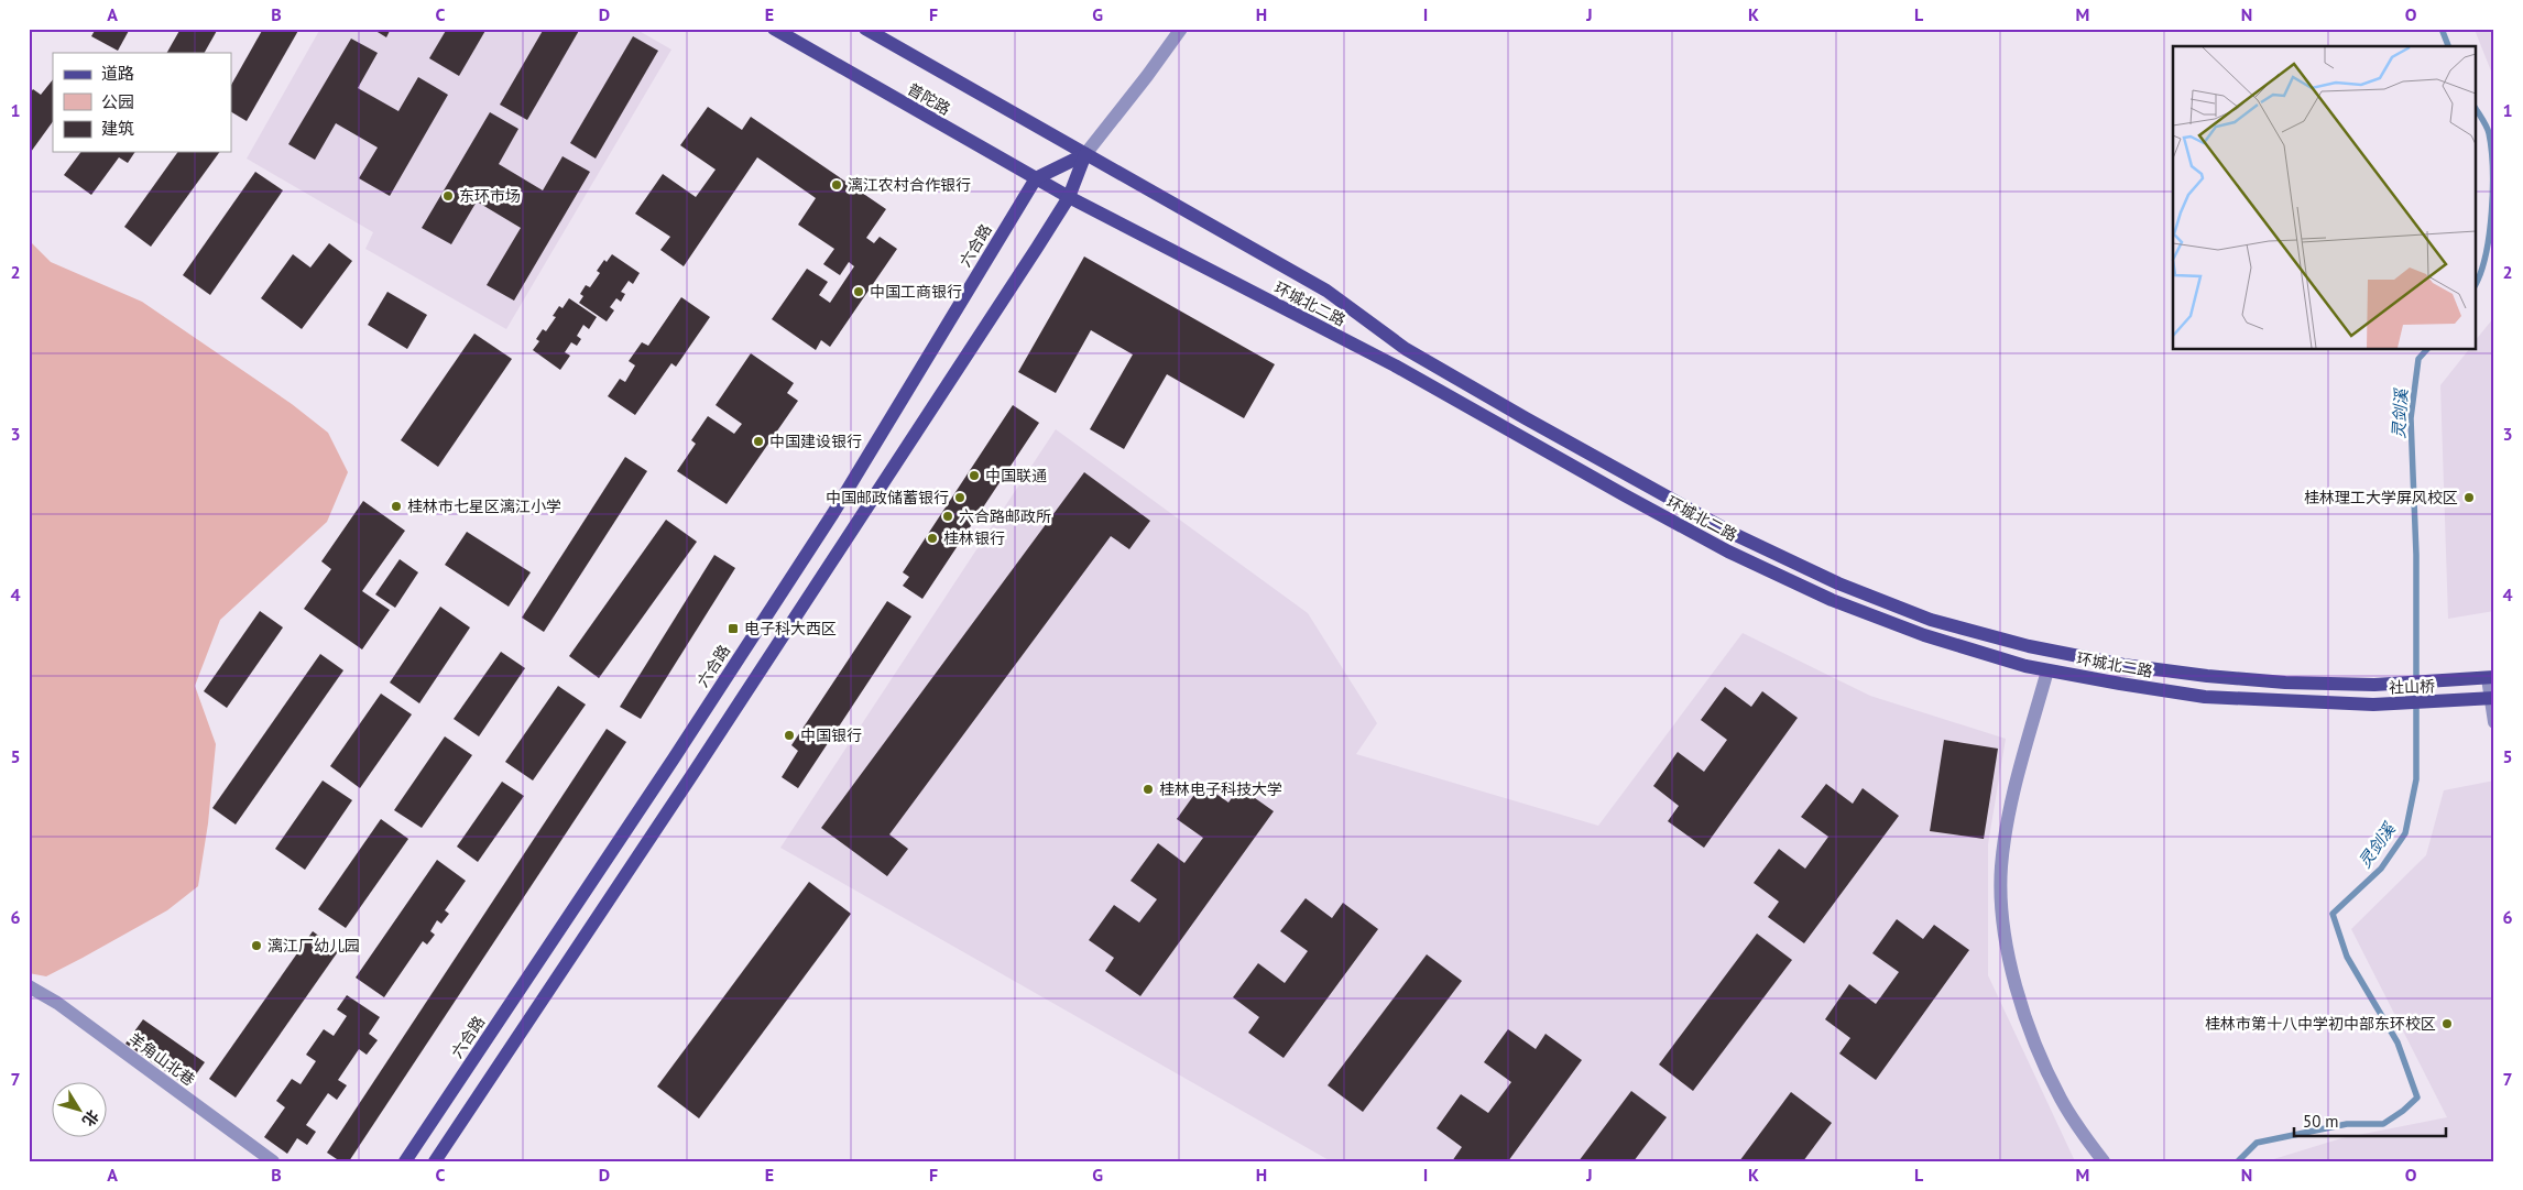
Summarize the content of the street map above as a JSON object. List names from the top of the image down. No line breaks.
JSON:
{"streets":{"main road":["普陀路","六合路","环城北二路","社山桥"],"street":["羊角山北巷"]},"crossings":[["普陀路","六合路"],["普陀路","环城北二路"],["环城北二路","社山桥"]],"water":["灵剑溪"],"places":{"other":["漓江农村合作银行","东环市场","中国工商银行","中国建设银行","中国联通","中国邮政储蓄银行","桂林理工大学屏风校区","桂林市七星区漓江小学","六合路邮政所","桂林银行","中国银行","桂林电子科技大学","漓江厂幼儿园","桂林市第十八中学初中部东环校区"],"transit":["电子科大西区"]},"legend":["道路","公园","建筑"],"scale_bar":"50 m","north":"bottom right","grid":{"columns":["A","B","C","D","E","F","G","H","I","J","K","L","M","N","O"],"rows":["1","2","3","4","5","6","7"]}}
